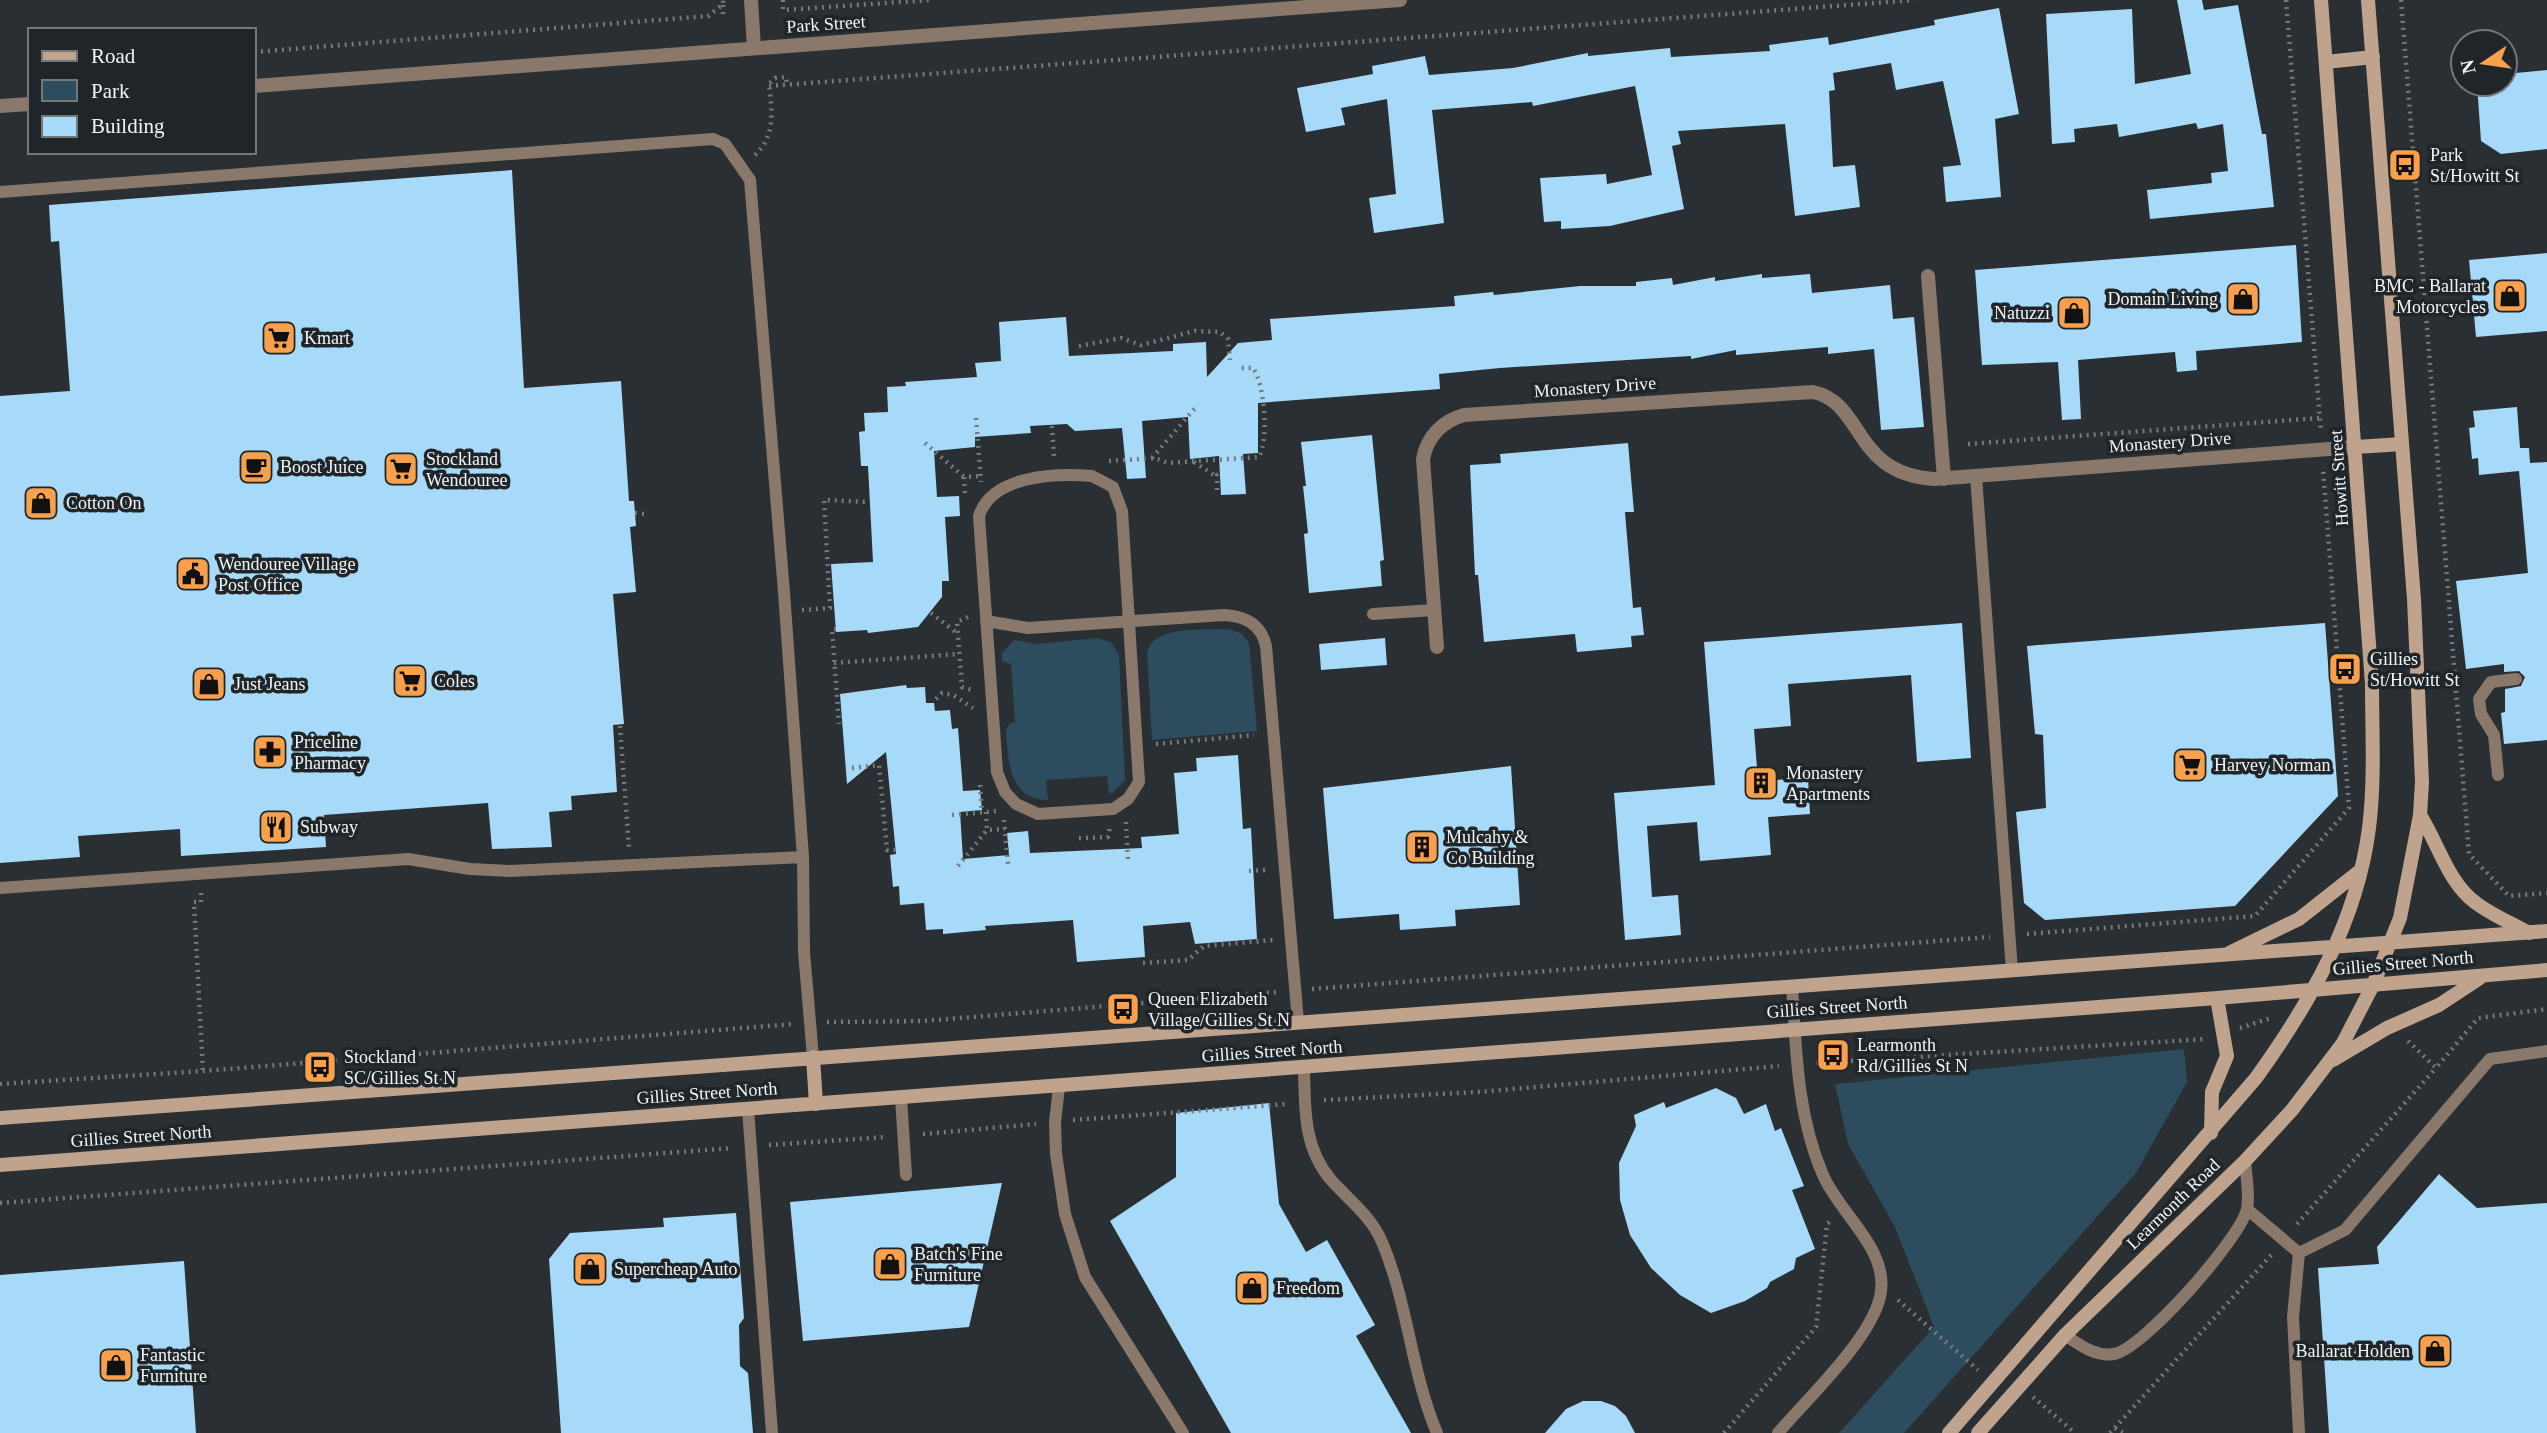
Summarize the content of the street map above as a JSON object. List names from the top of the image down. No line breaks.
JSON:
{"streets":{"main road":["Howitt Street","Gillies Street North","Learmonth Road"],"street":["Park Street","Monastery Drive"]},"crossings":[["Monastery Drive","Howitt Street"],["Howitt Street","Gillies Street North"],["Howitt Street","Learmonth Road"],["Gillies Street North","Learmonth Road"]],"places":{"bus stop":["Park St/Howitt St","Gillies St/Howitt St","Queen Elizabeth Village/Gillies St N","Learmonth Rd/Gillies St N","Stockland SC/Gillies St N"],"shop":["BMC - Ballarat Motorcycles","Domain Living","Natuzzi","Cotton On","Just Jeans","Batch's Fine Furniture","Supercheap Auto","Freedom","Ballarat Holden","Fantastic Furniture"],"supermarket":["Kmart","Stockland Wendouree","Coles","Harvey Norman"],"cafe":["Boost Juice"],"public building":["Wendouree Village Post Office"],"pharmacy":["Priceline Pharmacy"],"building":["Monastery Apartments","Mulcahy & Co Building"],"restaurant":["Subway"]},"legend":["Road","Park","Building"],"north":"left"}
